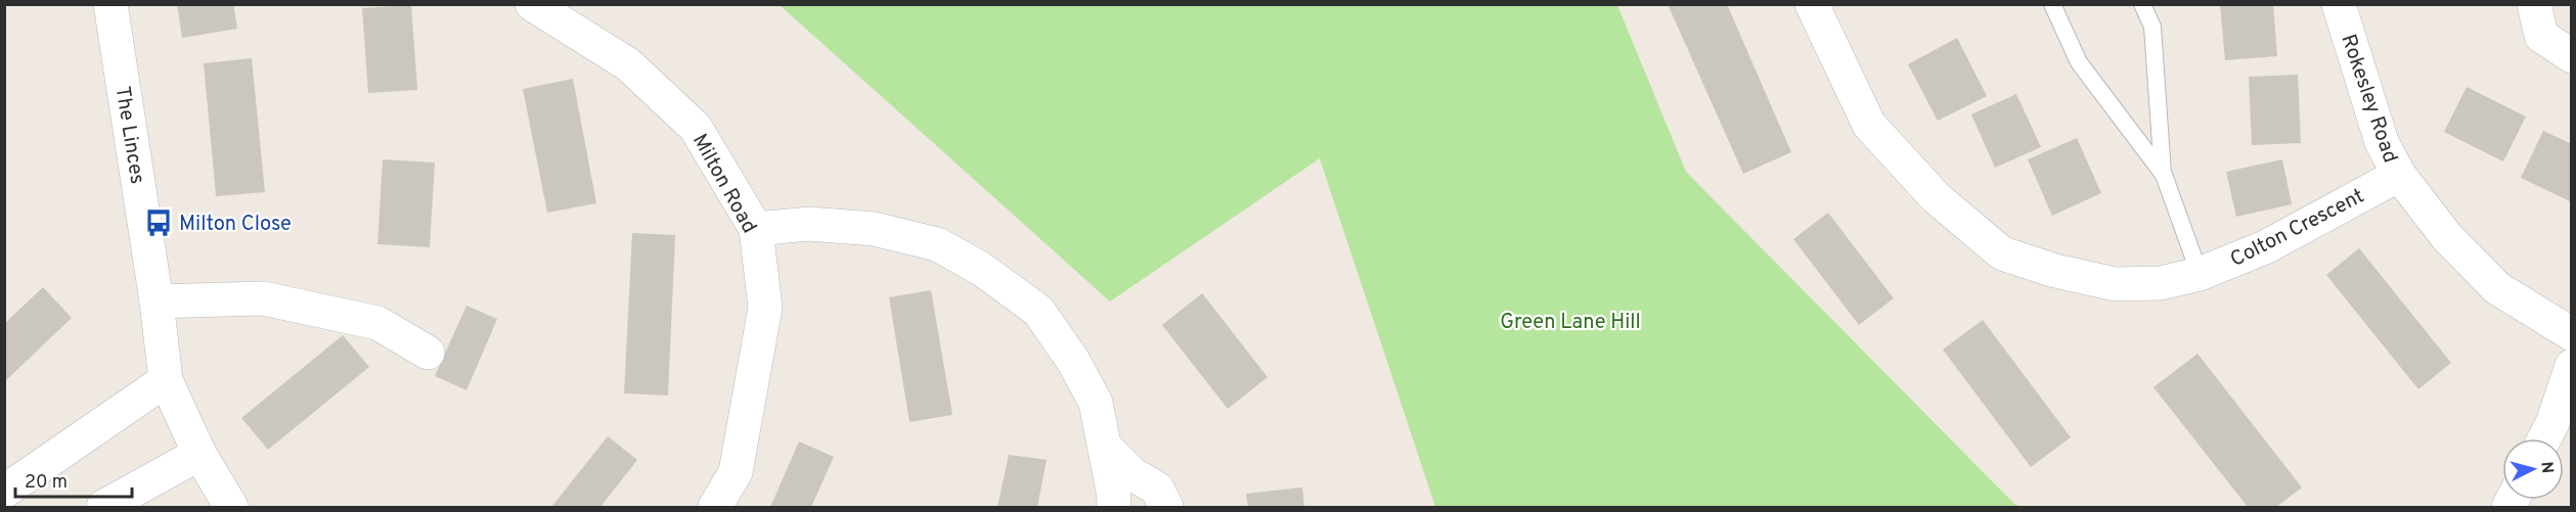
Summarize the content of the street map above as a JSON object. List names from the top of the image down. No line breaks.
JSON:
{"streets":{"street":["Rokesley Road","The Linces","Milton Road","Colton Crescent"]},"crossings":[["Rokesley Road","Colton Crescent"]],"parks":["Green Lane Hill"],"places":{"bus stop":["Milton Close"]},"scale_bar":"20 m","north":"right"}
